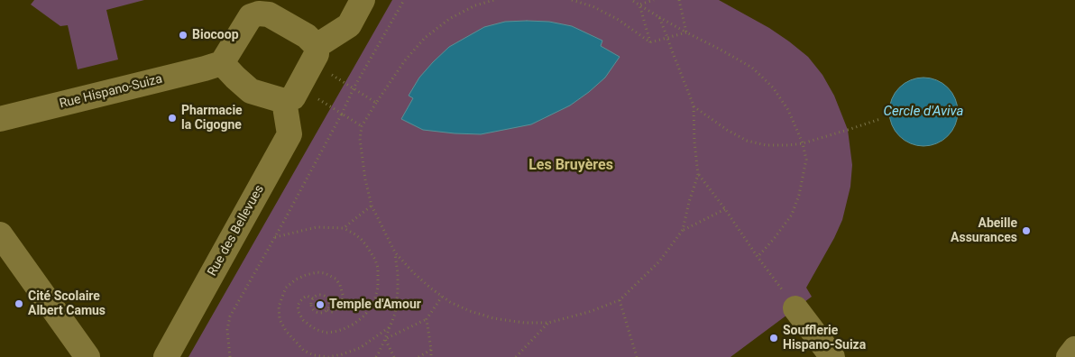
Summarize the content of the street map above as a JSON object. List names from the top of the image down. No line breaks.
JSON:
{"streets":{"street":["Rue Hispano-Suiza","Rue des Bellevues"]},"crossings":[["Rue Hispano-Suiza","Rue des Bellevues"]],"districts":["Les Bruyères"],"water":["Cercle d'Aviva"],"places":["Biocoop","Pharmacie la Cigogne","Abeille Assurances","Cité Scolaire Albert Camus","Temple d'Amour","Soufflerie Hispano-Suiza"]}
